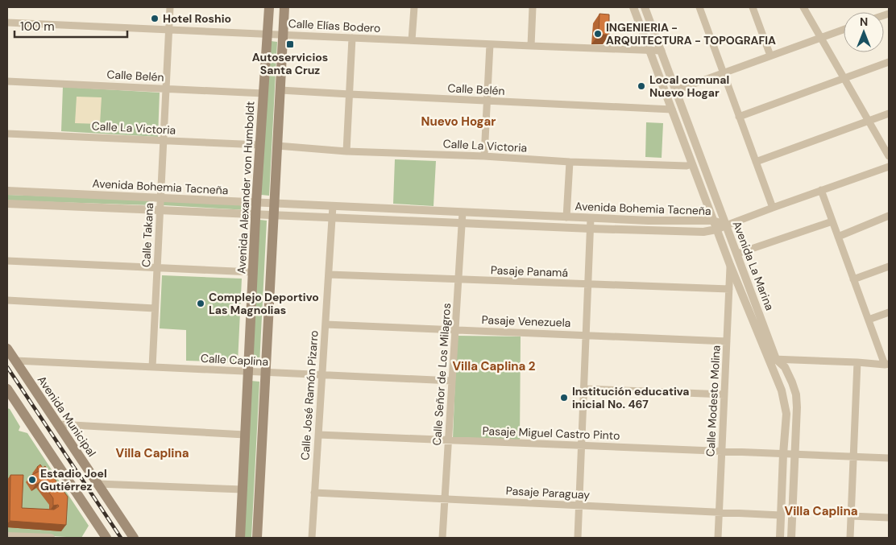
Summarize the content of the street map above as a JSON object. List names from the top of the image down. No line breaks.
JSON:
{"streets":{"main road":["Avenida Alexander von Humboldt","Avenida Municipal"],"street":["Calle Elías Bodero","Calle Belén","Calle La Victoria","Avenida Bohemia Tacneña","Calle Takana","Avenida La Marina","Pasaje Panamá","Pasaje Venezuela","Calle Caplina","Calle Señor de Los Milagros","Calle José Ramón Pizarro","Calle Modesto Molina","Pasaje Miguel Castro Pinto","Pasaje Paraguay"]},"crossings":[["Calle Elías Bodero","Avenida Alexander von Humboldt"],["Calle Elías Bodero","Calle Takana"],["Calle Elías Bodero","Avenida La Marina"],["Calle Belén","Avenida Alexander von Humboldt"],["Calle Belén","Calle Takana"],["Calle Belén","Avenida La Marina"],["Calle La Victoria","Avenida Alexander von Humboldt"],["Calle La Victoria","Calle Takana"],["Calle La Victoria","Avenida La Marina"],["Avenida Bohemia Tacneña","Avenida Alexander von Humboldt"],["Avenida Bohemia Tacneña","Calle Takana"],["Avenida Bohemia Tacneña","Avenida La Marina"],["Avenida Bohemia Tacneña","Calle Señor de Los Milagros"],["Avenida Bohemia Tacneña","Calle José Ramón Pizarro"],["Avenida Alexander von Humboldt","Calle Caplina"],["Calle Takana","Calle Caplina"],["Avenida La Marina","Calle Modesto Molina"],["Avenida La Marina","Pasaje Miguel Castro Pinto"],["Avenida La Marina","Pasaje Paraguay"],["Pasaje Panamá","Calle Señor de Los Milagros"],["Pasaje Panamá","Calle José Ramón Pizarro"],["Pasaje Panamá","Calle Modesto Molina"],["Pasaje Venezuela","Calle Señor de Los Milagros"],["Pasaje Venezuela","Calle José Ramón Pizarro"],["Pasaje Venezuela","Calle Modesto Molina"],["Calle Caplina","Calle Señor de Los Milagros"],["Calle Caplina","Calle José Ramón Pizarro"],["Calle Caplina","Avenida Municipal"],["Calle Señor de Los Milagros","Pasaje Miguel Castro Pinto"],["Calle Señor de Los Milagros","Pasaje Paraguay"],["Calle José Ramón Pizarro","Pasaje Miguel Castro Pinto"],["Calle José Ramón Pizarro","Pasaje Paraguay"],["Calle Modesto Molina","Pasaje Miguel Castro Pinto"],["Calle Modesto Molina","Pasaje Paraguay"]],"districts":["Nuevo Hogar","Villa Caplina 2","Villa Caplina","Villa Caplina"],"places":{"other":["Hotel Roshio","INGENIERIA - ARQUITECTURA - TOPOGRAFIA","Local comunal Nuevo Hogar","Complejo Deportivo Las Magnolias","Institución educativa inicial No. 467","Estadio Joel Gutiérrez"],"transit":["Autoservicios Santa Cruz"]},"scale_bar":"100 m","north":"top"}
